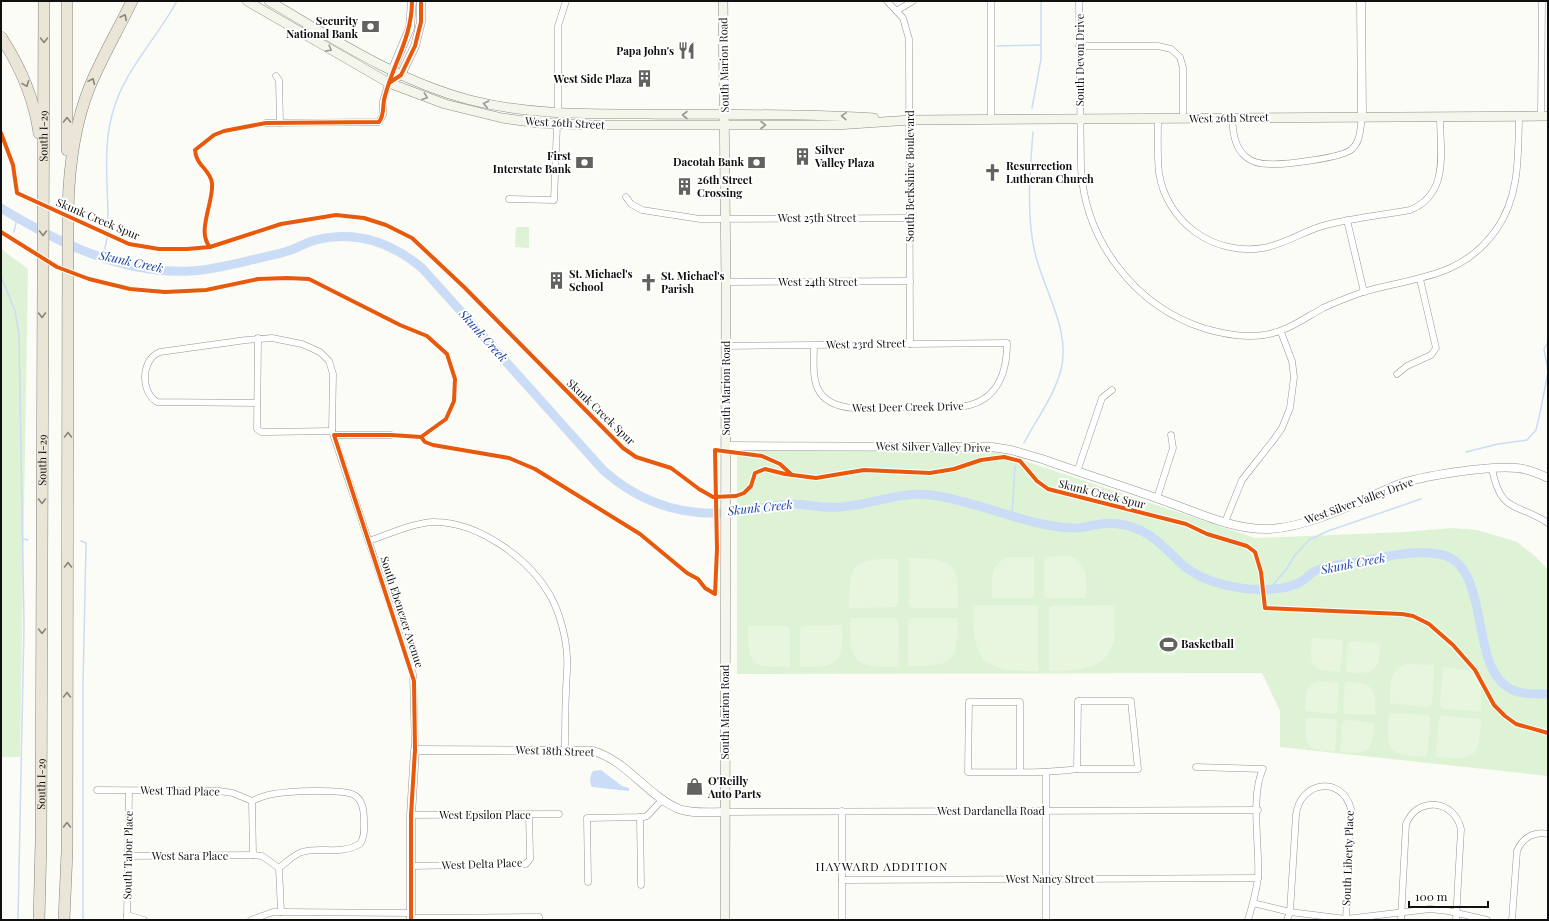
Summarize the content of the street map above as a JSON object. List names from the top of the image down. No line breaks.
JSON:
{"streets":{"highway":["South I-29"],"main road":["South Marion Road","West 26th Street"],"street":["South Devon Drive","South Berkshire Boulevard","West 25th Street","West 24th Street","West 23rd Street","West Deer Creek Drive","West Silver Valley Drive","South Ebenezer Avenue","West 18th Street","West Thad Place","West Dardanella Road","West Epsilon Place","South Tabor Place","West Sara Place","South Liberty Place","West Delta Place","West Nancy Street"],"cycle path":["Skunk Creek Spur"]},"crossings":[["South Devon Drive","West 26th Street"],["South Marion Road","West 26th Street"],["South Marion Road","West 25th Street"],["South Marion Road","West 24th Street"],["South Marion Road","West 23rd Street"],["South Marion Road","West Silver Valley Drive"],["South Marion Road","West 18th Street"],["South Marion Road","West Dardanella Road"],["West 26th Street","South Berkshire Boulevard"],["South Berkshire Boulevard","West 25th Street"],["South Berkshire Boulevard","West 24th Street"],["South Berkshire Boulevard","West 23rd Street"],["West 23rd Street","West Deer Creek Drive"],["South Ebenezer Avenue","West 18th Street"],["South Ebenezer Avenue","West Epsilon Place"],["South Ebenezer Avenue","West Delta Place"],["West 18th Street","West Dardanella Road"],["West Thad Place","South Tabor Place"],["West Epsilon Place","West Delta Place"],["South Tabor Place","West Sara Place"]],"districts":["HAYWARD ADDITION"],"water":["Skunk Creek"],"places":{"bank":["Security National Bank","First Interstate Bank","Dacotah Bank"],"restaurant":["Papa John's"],"building":["West Side Plaza","Silver Valley Plaza","26th Street Crossing","St. Michael's School"],"church":["Resurrection Lutheran Church","St. Michael's Parish"],"sports":["Basketball"],"shop":["O'Reilly Auto Parts"]},"scale_bar":"100 m"}
